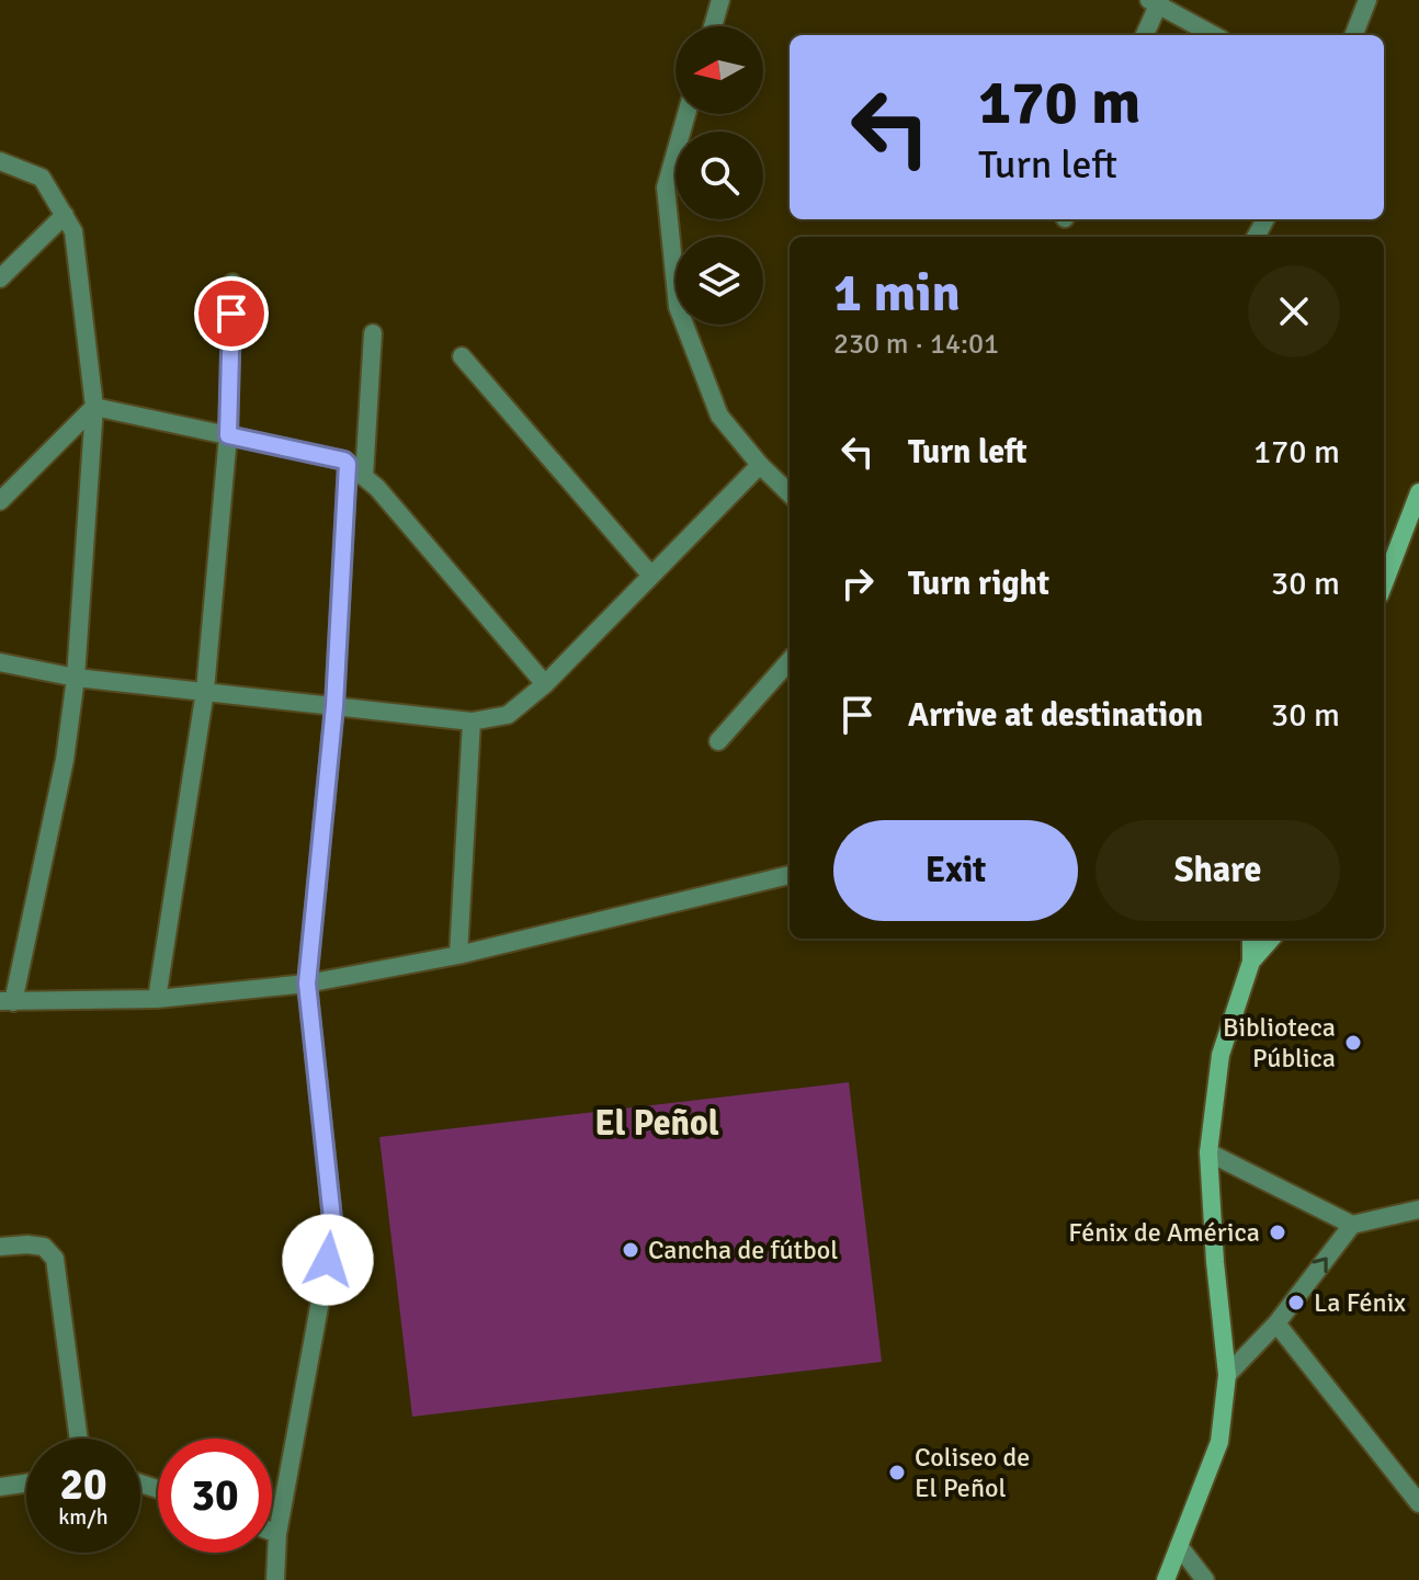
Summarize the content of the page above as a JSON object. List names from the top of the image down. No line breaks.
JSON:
{"districts":["El Peñol"],"places":["Biblioteca Pública","Fénix de América","Cancha de fútbol","La Fénix","Coliseo de El Peñol"],"north":"left","page":{"turn":["170 m","Turn left"],"heading":["1 min","230 m · 14:01"],"list":[{"name":"Turn left","value":"170 m"},{"name":"Turn right","value":"30 m"},{"name":"Arrive at destination","value":"30 m"}],"buttons":["Exit","Share"],"speed":"20 km/h","limit":"30"}}
